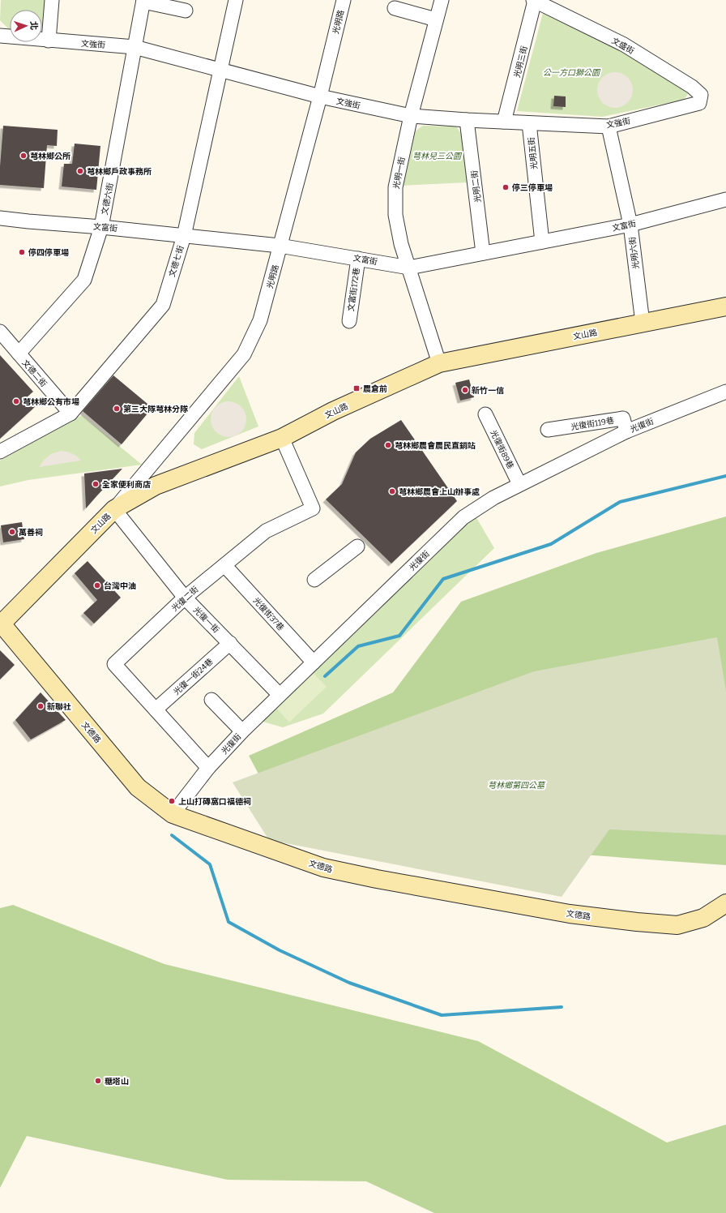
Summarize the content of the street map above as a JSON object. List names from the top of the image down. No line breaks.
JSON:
{"streets":{"main road":["文山路","文德路"],"street":["光明路","文強街","文盛街","光明三街","光明五街","光明一街","光明二街","文德六街","文富街","光明六街","文德七街","文富街172巷","文德二街","光復街119巷","光復街","光復街89巷","光復二街","光復街37巷","光復一街","光復一街24巷"]},"crossings":[["光明路","文強街"],["光明路","文富街"],["光明路","文山路"],["光明路","光復一街"],["文強街","文盛街"],["文強街","光明三街"],["文強街","光明五街"],["文強街","光明一街"],["文強街","光明二街"],["文強街","文德六街"],["文強街","光明六街"],["文強街","文德七街"],["文盛街","光明三街"],["光明五街","文富街"],["光明一街","文富街"],["光明一街","文山路"],["光明二街","文富街"],["文德六街","文富街"],["文德六街","文德二街"],["文富街","光明六街"],["文富街","文德七街"],["文富街","文富街172巷"],["光明六街","文山路"],["文德七街","文德二街"],["文山路","光復二街"],["文山路","光復一街"],["文山路","文德路"],["光復街119巷","光復街"],["光復街","光復街89巷"],["光復街","光復二街"],["光復街","光復街37巷"],["光復街","光復一街"],["光復街","文德路"],["光復二街","光復街37巷"],["光復二街","光復一街"],["光復二街","光復一街24巷"],["光復一街","光復一街24巷"]],"parks":["公一方口獅公園","芎林兒三公園","芎林鄉第四公墓"],"places":{"other":["芎林鄉公所","芎林鄉戶政事務所","停三停車場","停四停車場","新竹一信","芎林鄉公有市場","第三大隊芎林分隊","芎林鄉農會農民直銷站","全家便利商店","芎林鄉農會上山辦事處","萬善祠","台灣中油","新聯社","上山打磚窩口福德祠","糖塔山"],"transit":["農倉前"]},"north":"right"}
